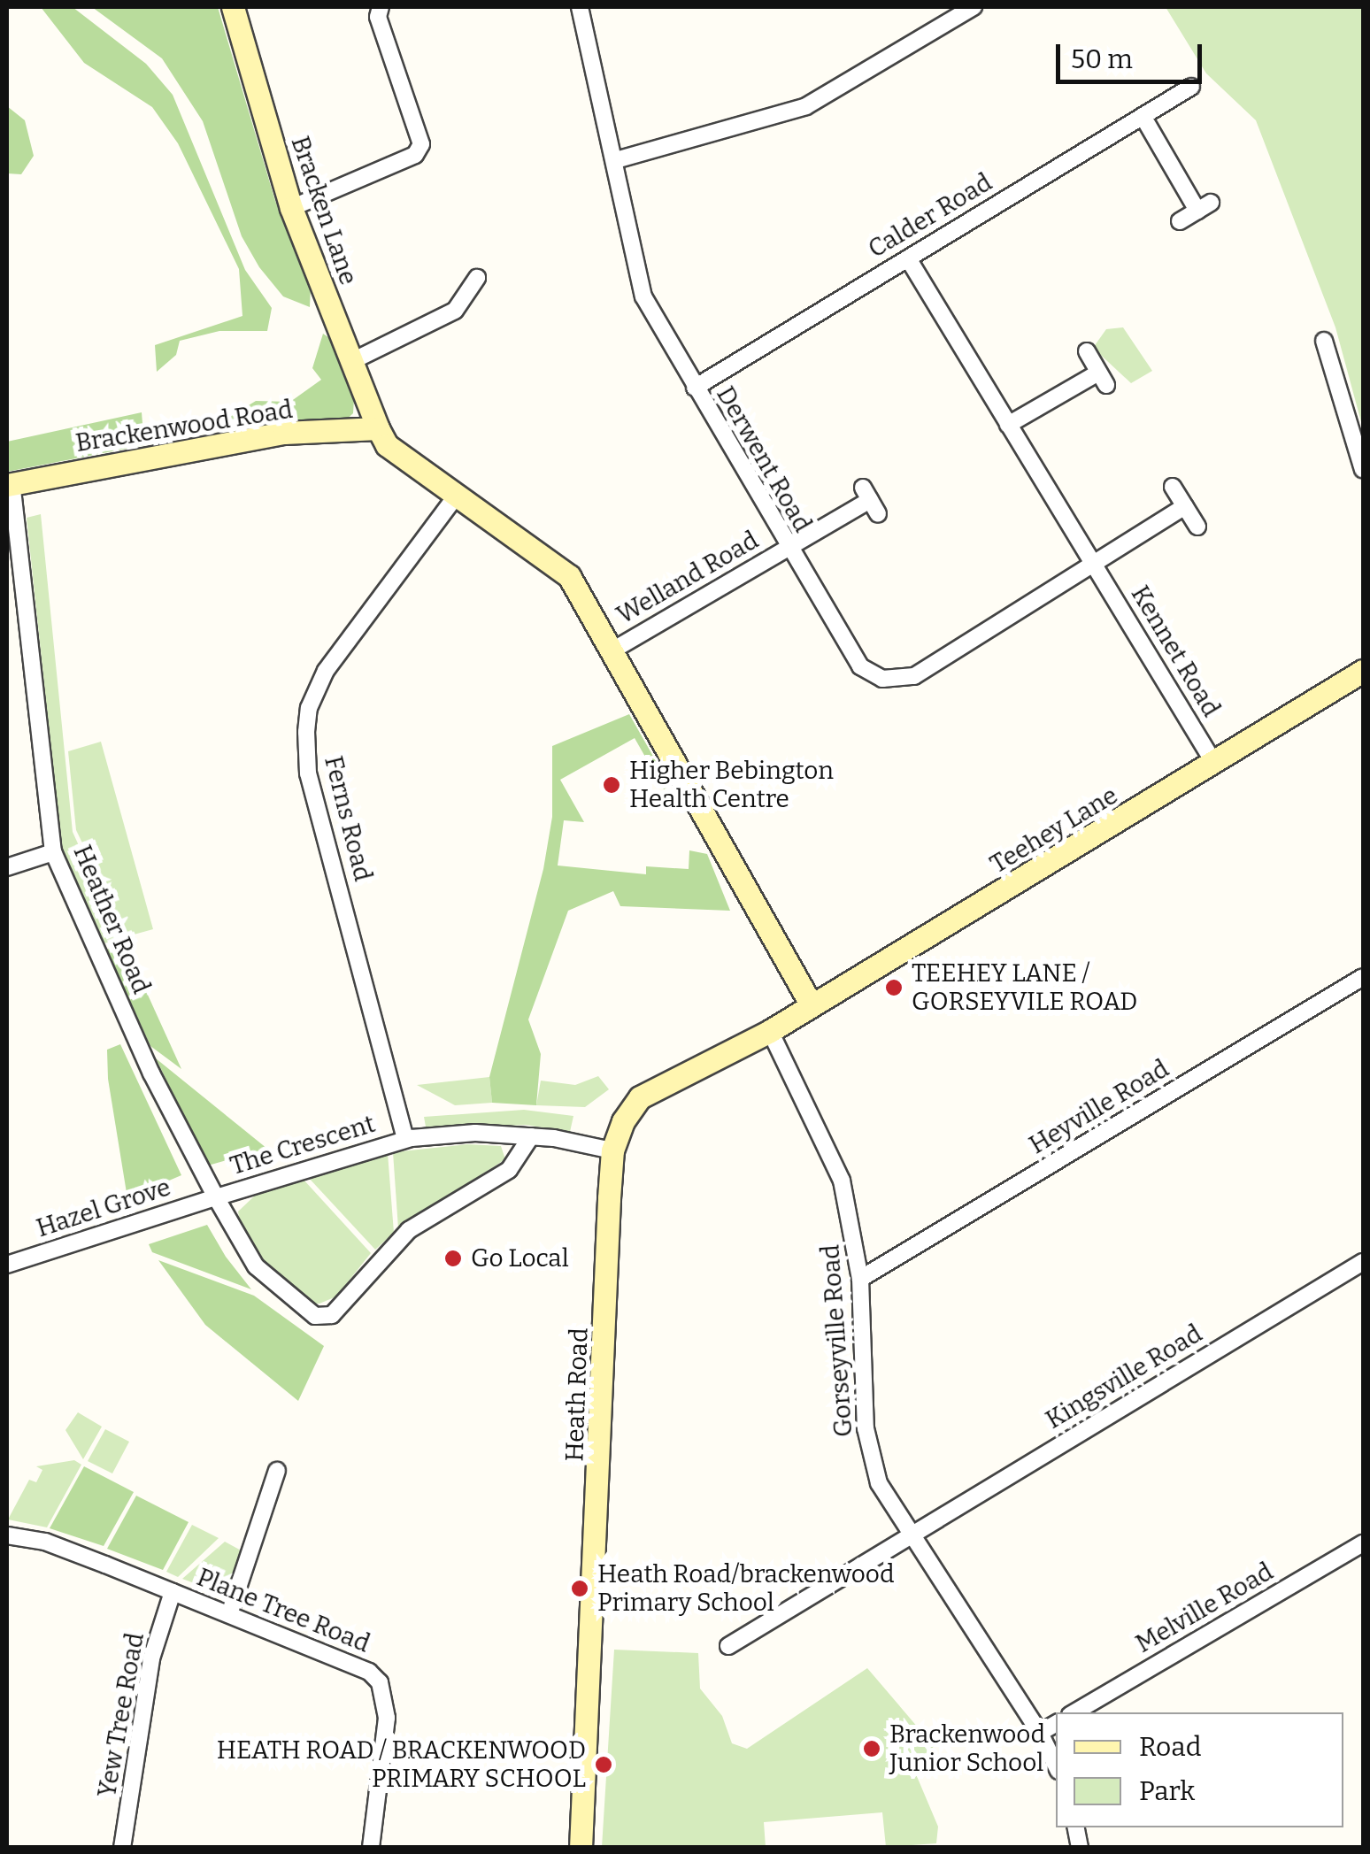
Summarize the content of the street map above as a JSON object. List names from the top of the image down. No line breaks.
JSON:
{"streets":{"street":["Bracken Lane","Calder Road","Brackenwood Road","Derwent Road","Welland Road","Kennet Road","Ferns Road","Teehey Lane","Heather Road","Heyville Road","The Crescent","Hazel Grove","Gorseyville Road","Kingsville Road","Heath Road","Melville Road","Plane Tree Road","Yew Tree Road"]},"crossings":[["Bracken Lane","Brackenwood Road"],["Calder Road","Derwent Road"],["Calder Road","Kennet Road"],["Brackenwood Road","Heather Road"],["Derwent Road","Welland Road"],["Derwent Road","Kennet Road"],["Kennet Road","Teehey Lane"],["Ferns Road","The Crescent"],["Teehey Lane","Gorseyville Road"],["Teehey Lane","Heath Road"],["Heather Road","The Crescent"],["Heather Road","Hazel Grove"],["Heyville Road","Gorseyville Road"],["The Crescent","Hazel Grove"],["The Crescent","Heath Road"],["Gorseyville Road","Kingsville Road"],["Gorseyville Road","Heath Road"],["Plane Tree Road","Yew Tree Road"]],"places":["Higher Bebington Health Centre","TEEHEY LANE / GORSEYVILE ROAD","Go Local","Heath Road/brackenwood Primary School","Brackenwood Junior School","HEATH ROAD / BRACKENWOOD PRIMARY SCHOOL"],"legend":["Road","Park"],"scale_bar":"50 m"}
